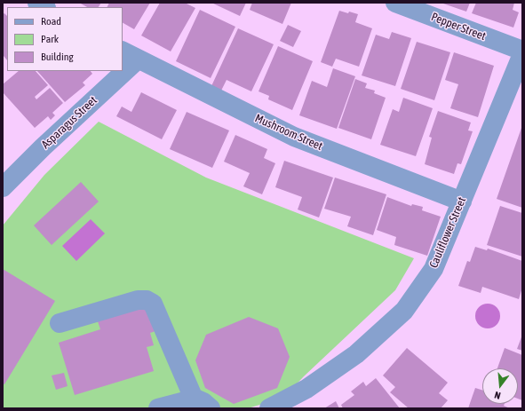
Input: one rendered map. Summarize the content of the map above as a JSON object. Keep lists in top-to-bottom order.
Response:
{
  "streets": {
    "street": [
      "Pepper Street",
      "Asparagus Street",
      "Mushroom Street",
      "Cauliflower Street"
    ]
  },
  "crossings": [
    ["Asparagus Street", "Mushroom Street"],
    ["Mushroom Street", "Cauliflower Street"]
  ],
  "legend": ["Road", "Park", "Building"],
  "north": "bottom"
}
